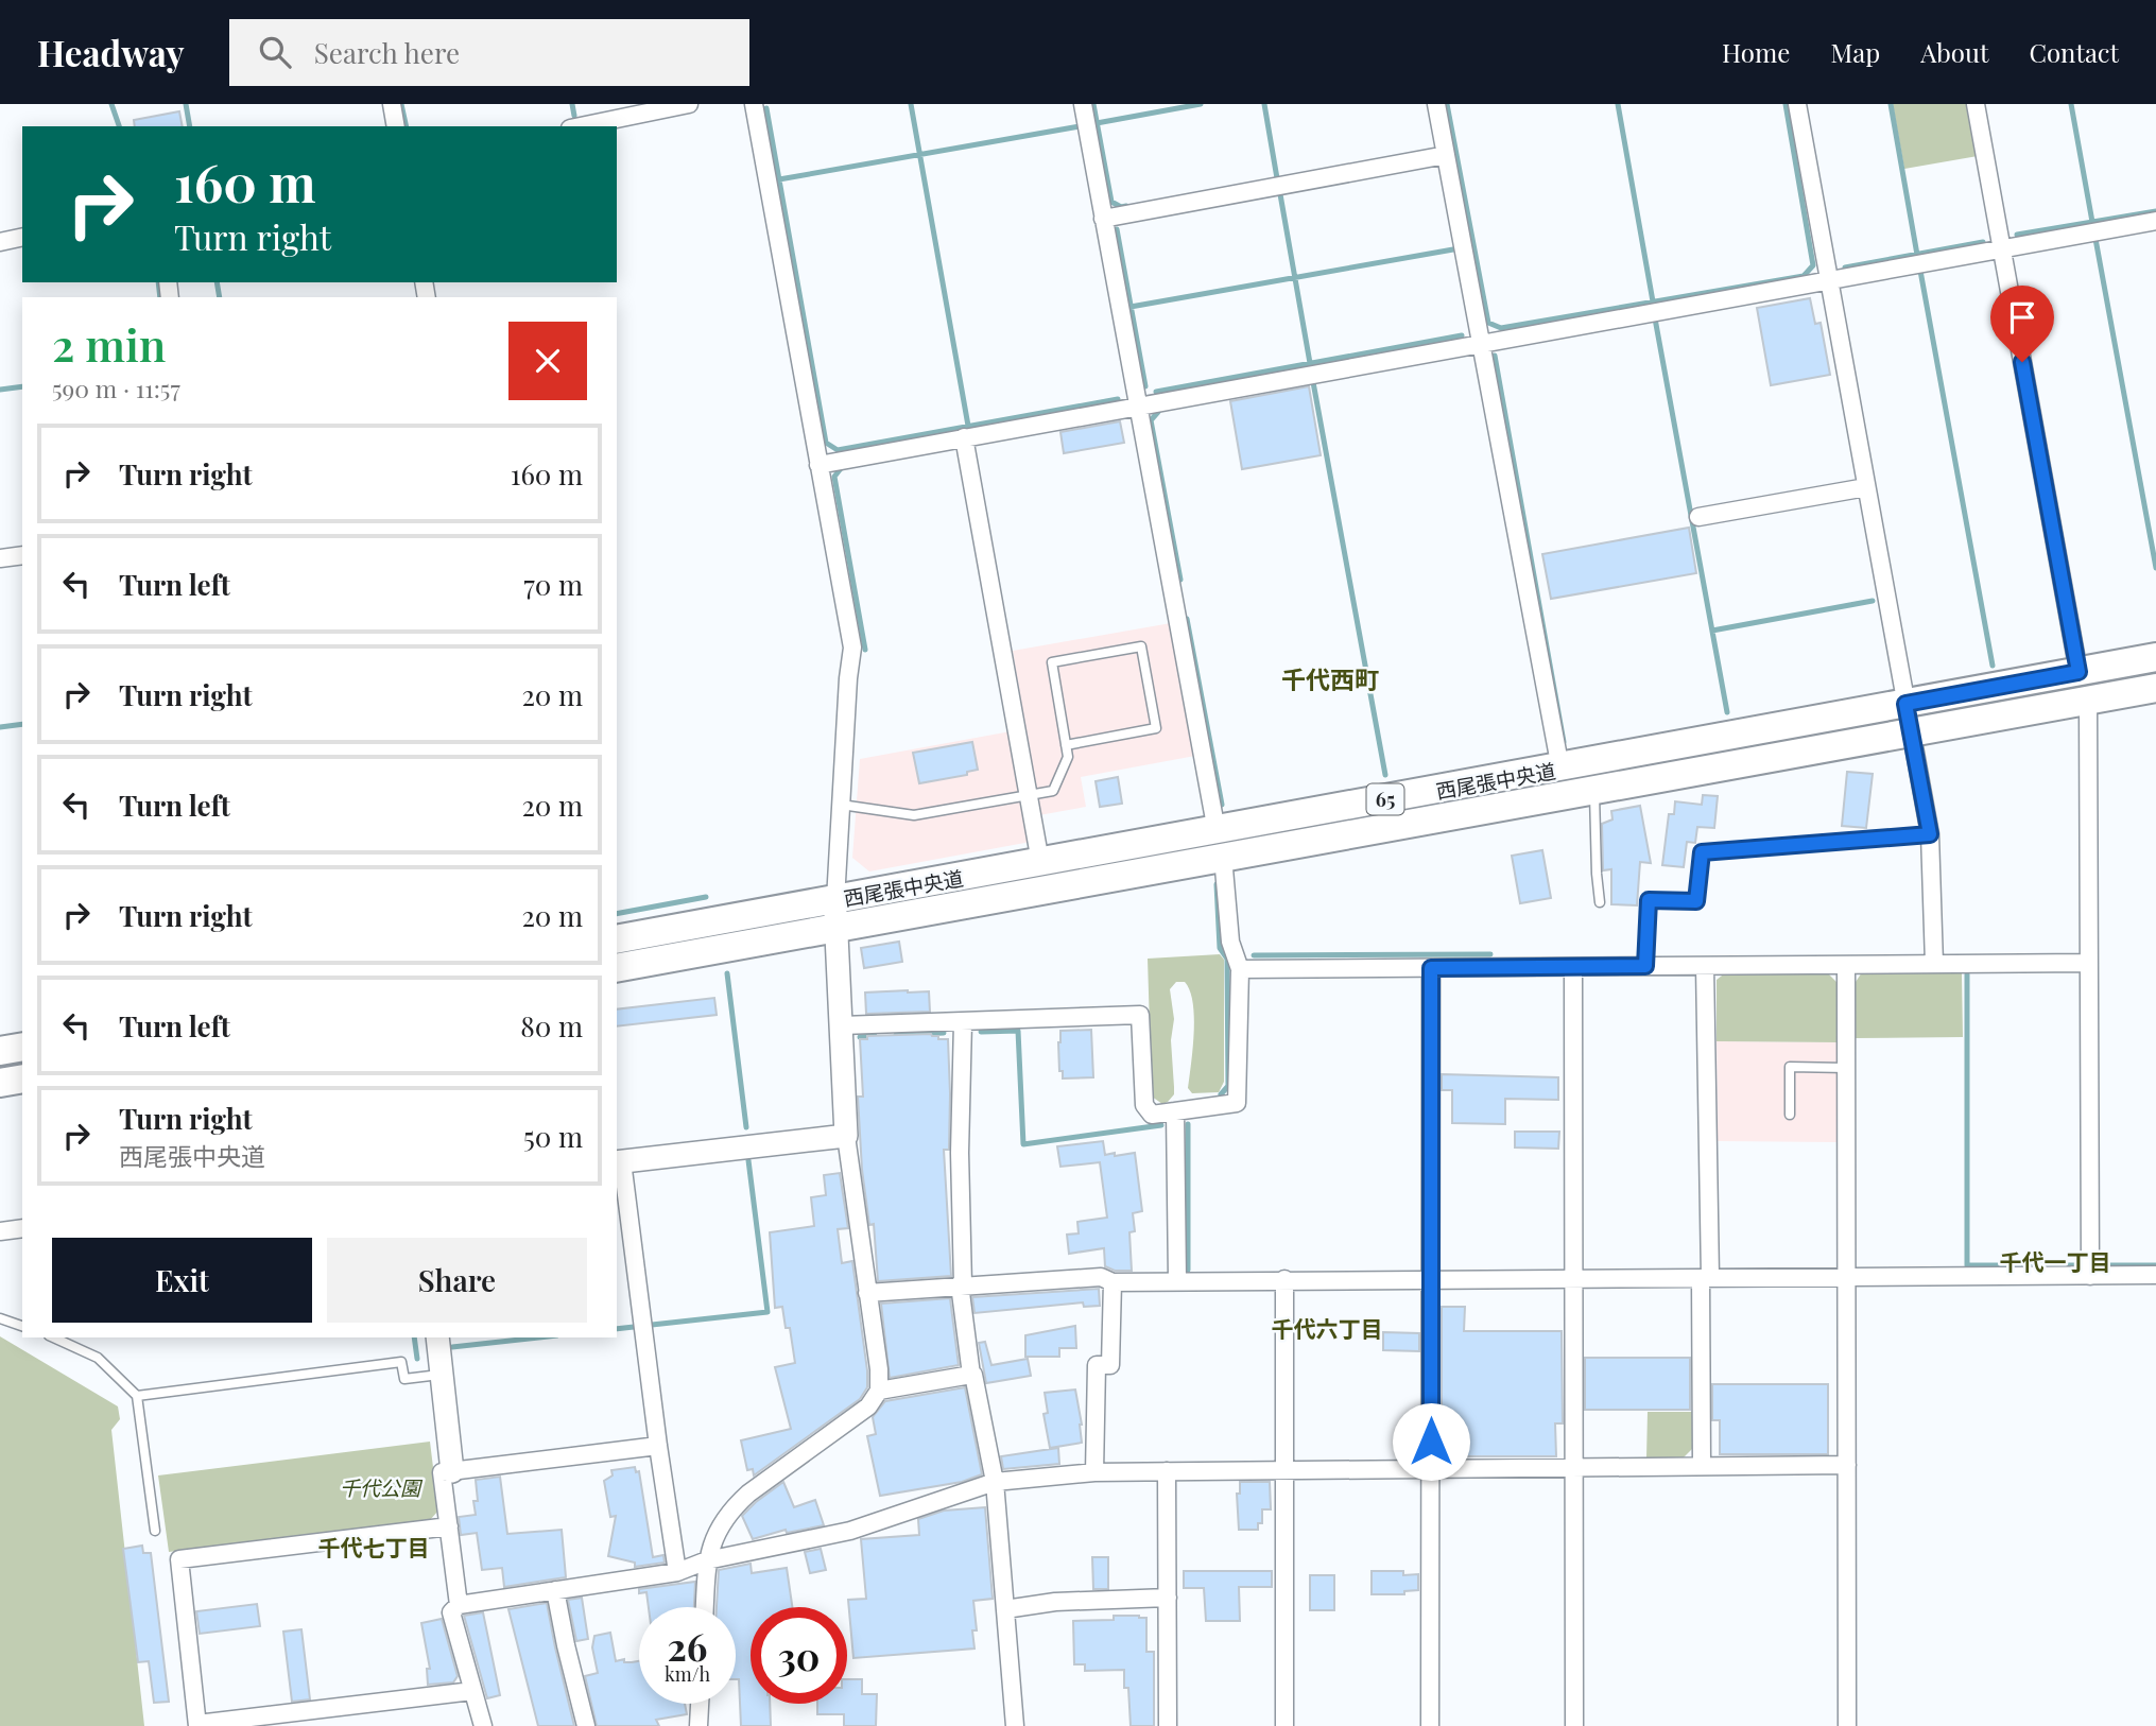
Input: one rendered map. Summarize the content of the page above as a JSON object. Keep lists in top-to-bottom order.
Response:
{
  "streets": {
    "main road": ["西尾張中央道", "65"]
  },
  "districts": [
    "千代西町",
    "千代一丁目",
    "千代六丁目",
    "千代七丁目"
  ],
  "parks": ["千代公園"],
  "page": {
    "header": "Headway",
    "search": "Search here",
    "nav": [
      "Home",
      "Map",
      "About",
      "Contact"
    ],
    "turn": ["160 m", "Turn right"],
    "heading": ["2 min", "590 m · 11:57"],
    "list": [
      {
        "name": "Turn right",
        "value": "160 m"
      },
      {
        "name": "Turn left",
        "value": "70 m"
      },
      {
        "name": "Turn right",
        "value": "20 m"
      },
      {
        "name": "Turn left",
        "value": "20 m"
      },
      {
        "name": "Turn right",
        "value": "20 m"
      },
      {
        "name": "Turn left",
        "value": "80 m"
      },
      {
        "name": "Turn right",
        "note": "西尾張中央道",
        "value": "50 m"
      }
    ],
    "buttons": ["Exit", "Share"],
    "speed": "26 km/h",
    "limit": "30"
  }
}
